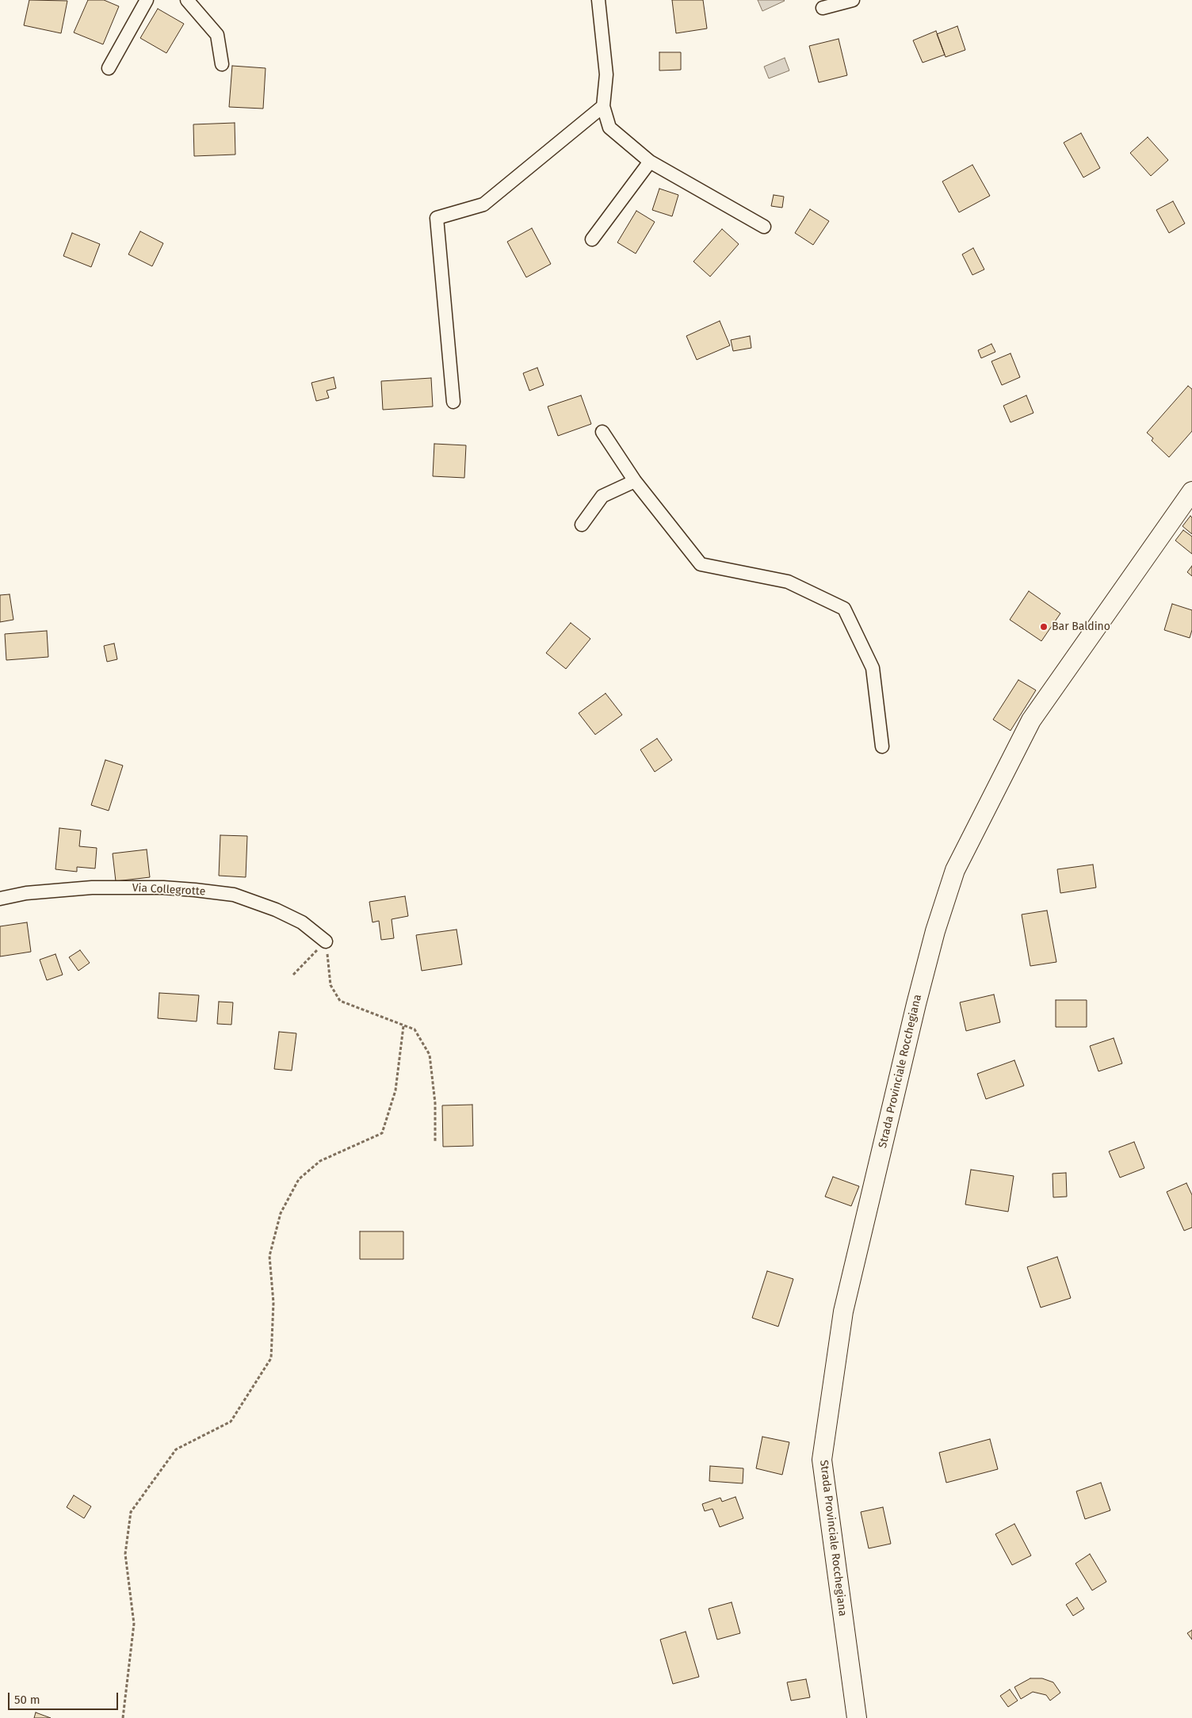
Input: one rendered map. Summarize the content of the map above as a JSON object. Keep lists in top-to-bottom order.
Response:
{
  "streets": {
    "main road": ["Strada Provinciale Rocchegiana"],
    "street": ["Via Collegrotte"]
  },
  "places": ["Bar Baldino"],
  "scale_bar": "50 m"
}
